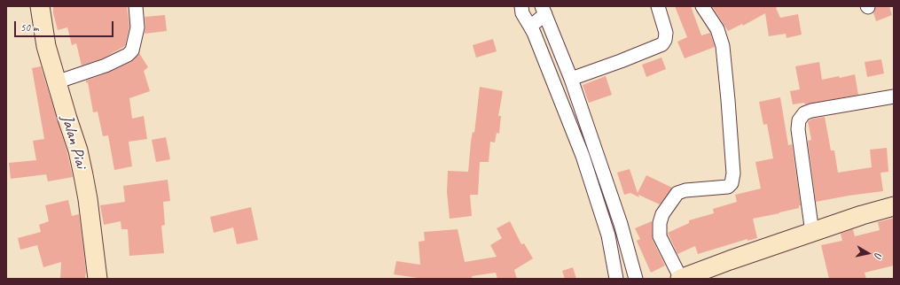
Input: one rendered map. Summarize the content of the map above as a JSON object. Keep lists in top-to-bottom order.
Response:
{
  "streets": {
    "street": ["Jalan Piai"]
  },
  "scale_bar": "50 m",
  "north": "right"
}
